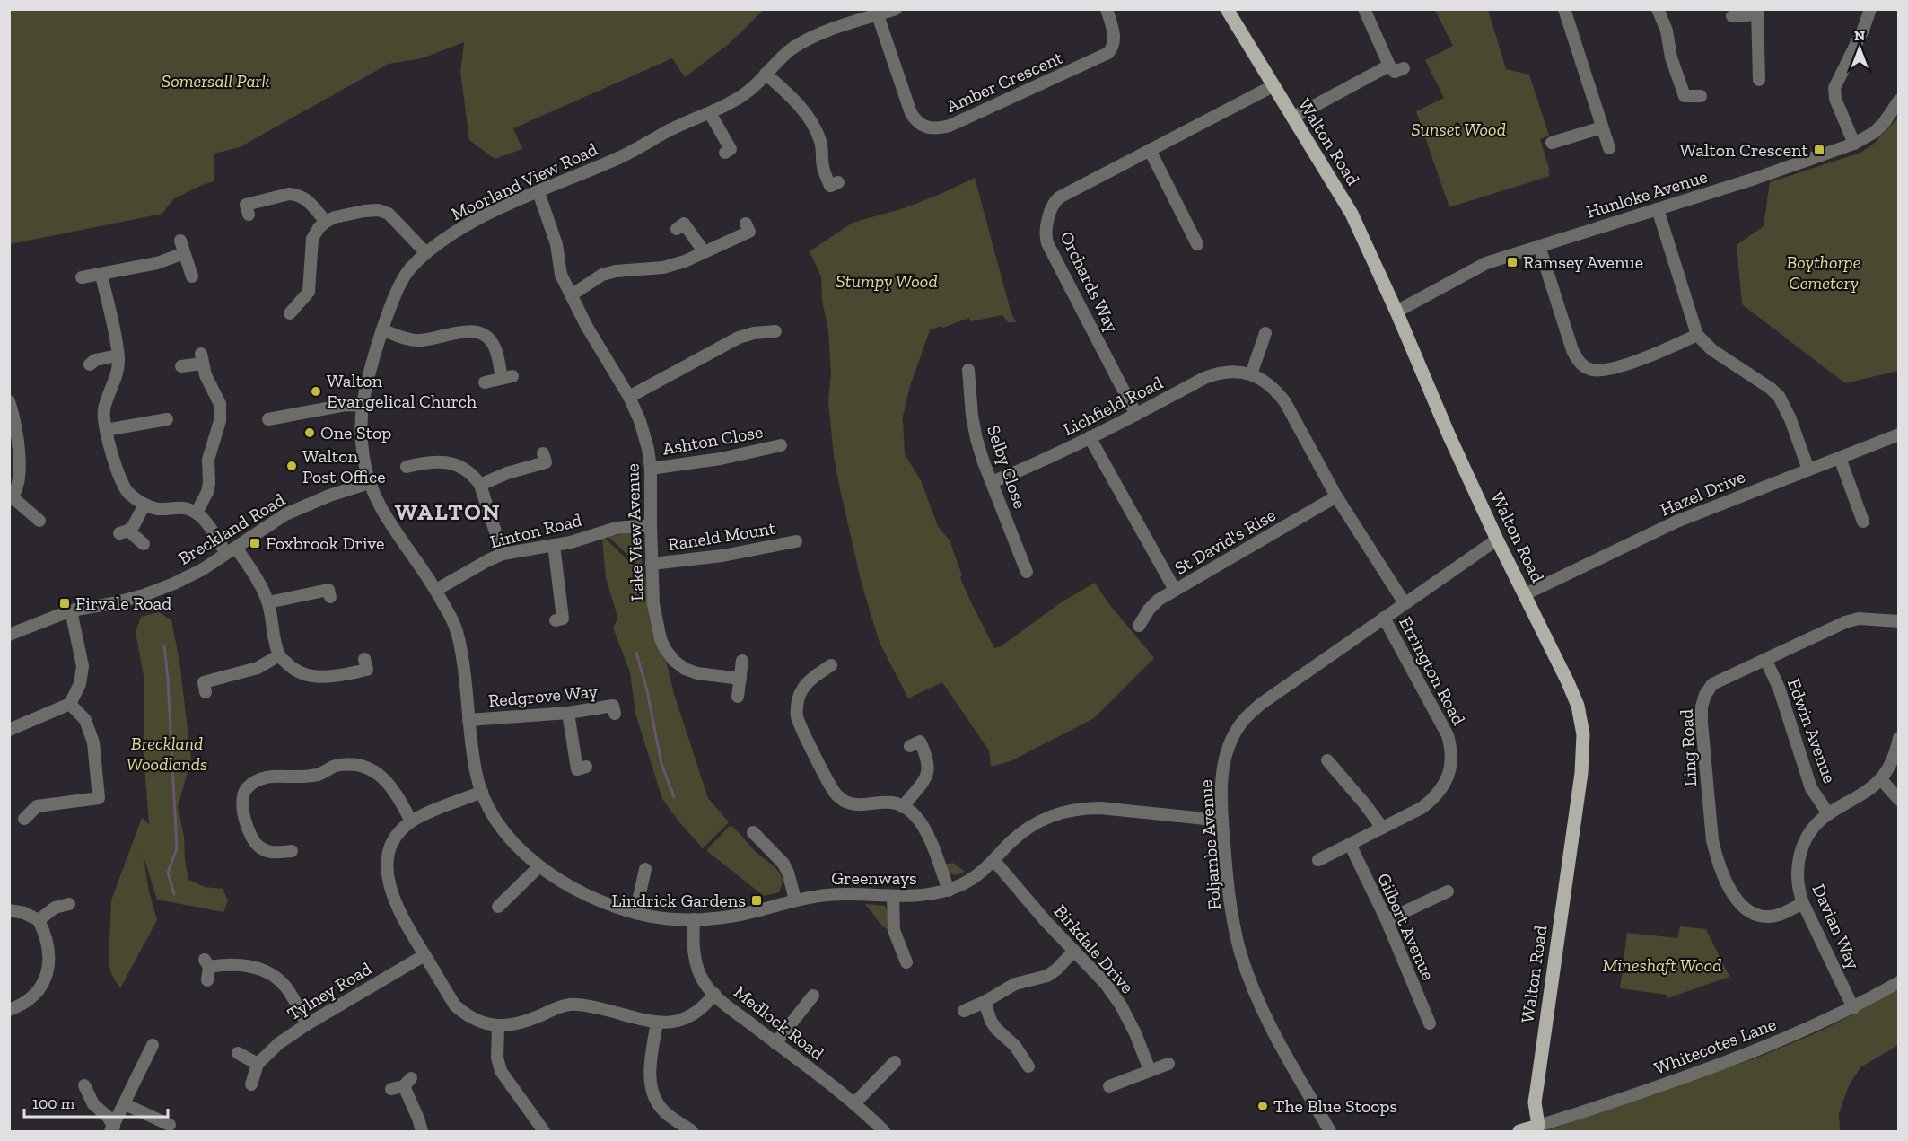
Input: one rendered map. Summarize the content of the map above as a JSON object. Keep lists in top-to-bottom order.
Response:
{
  "streets": {
    "main road": ["Walton Road"],
    "street": [
      "Amber Crescent",
      "Moorland View Road",
      "Hunloke Avenue",
      "Orchards Way",
      "Lichfield Road",
      "Ashton Close",
      "Selby Close",
      "Hazel Drive",
      "Breckland Road",
      "Linton Road",
      "Lake View Avenue",
      "Raneld Mount",
      "St David's Rise",
      "Errington Road",
      "Redgrove Way",
      "Edwin Avenue",
      "Ling Road",
      "Foljambe Avenue",
      "Greenways",
      "Gilbert Avenue",
      "Davian Way",
      "Birkdale Drive",
      "Tylney Road",
      "Medlock Road",
      "Whitecotes Lane"
    ]
  },
  "crossings": [
    ["Amber Crescent", "Moorland View Road"],
    ["Walton Road", "Hunloke Avenue"],
    ["Walton Road", "Orchards Way"],
    ["Walton Road", "Hazel Drive"],
    ["Walton Road", "Foljambe Avenue"],
    ["Walton Road", "Whitecotes Lane"],
    ["Moorland View Road", "Breckland Road"],
    ["Moorland View Road", "Linton Road"],
    ["Moorland View Road", "Lake View Avenue"],
    ["Moorland View Road", "Redgrove Way"],
    ["Moorland View Road", "Greenways"],
    ["Orchards Way", "Lichfield Road"],
    ["Lichfield Road", "Selby Close"],
    ["Lichfield Road", "St David's Rise"],
    ["Lichfield Road", "Foljambe Avenue"],
    ["Ashton Close", "Lake View Avenue"],
    ["Linton Road", "Lake View Avenue"],
    ["Lake View Avenue", "Raneld Mount"],
    ["Errington Road", "Foljambe Avenue"],
    ["Errington Road", "Gilbert Avenue"],
    ["Edwin Avenue", "Ling Road"],
    ["Edwin Avenue", "Davian Way"],
    ["Ling Road", "Davian Way"],
    ["Foljambe Avenue", "Greenways"],
    ["Greenways", "Birkdale Drive"],
    ["Greenways", "Medlock Road"],
    ["Davian Way", "Whitecotes Lane"]
  ],
  "districts": ["WALTON"],
  "parks": [
    "Somersall Park",
    "Sunset Wood",
    "Boythorpe Cemetery",
    "Stumpy Wood",
    "Breckland Woodlands",
    "Mineshaft Wood"
  ],
  "places": {
    "transit": [
      "Walton Crescent",
      "Ramsey Avenue",
      "Foxbrook Drive",
      "Firvale Road",
      "Lindrick Gardens"
    ],
    "other": [
      "Walton Evangelical Church",
      "One Stop",
      "Walton Post Office",
      "The Blue Stoops"
    ]
  },
  "scale_bar": "100 m",
  "north": "top"
}
